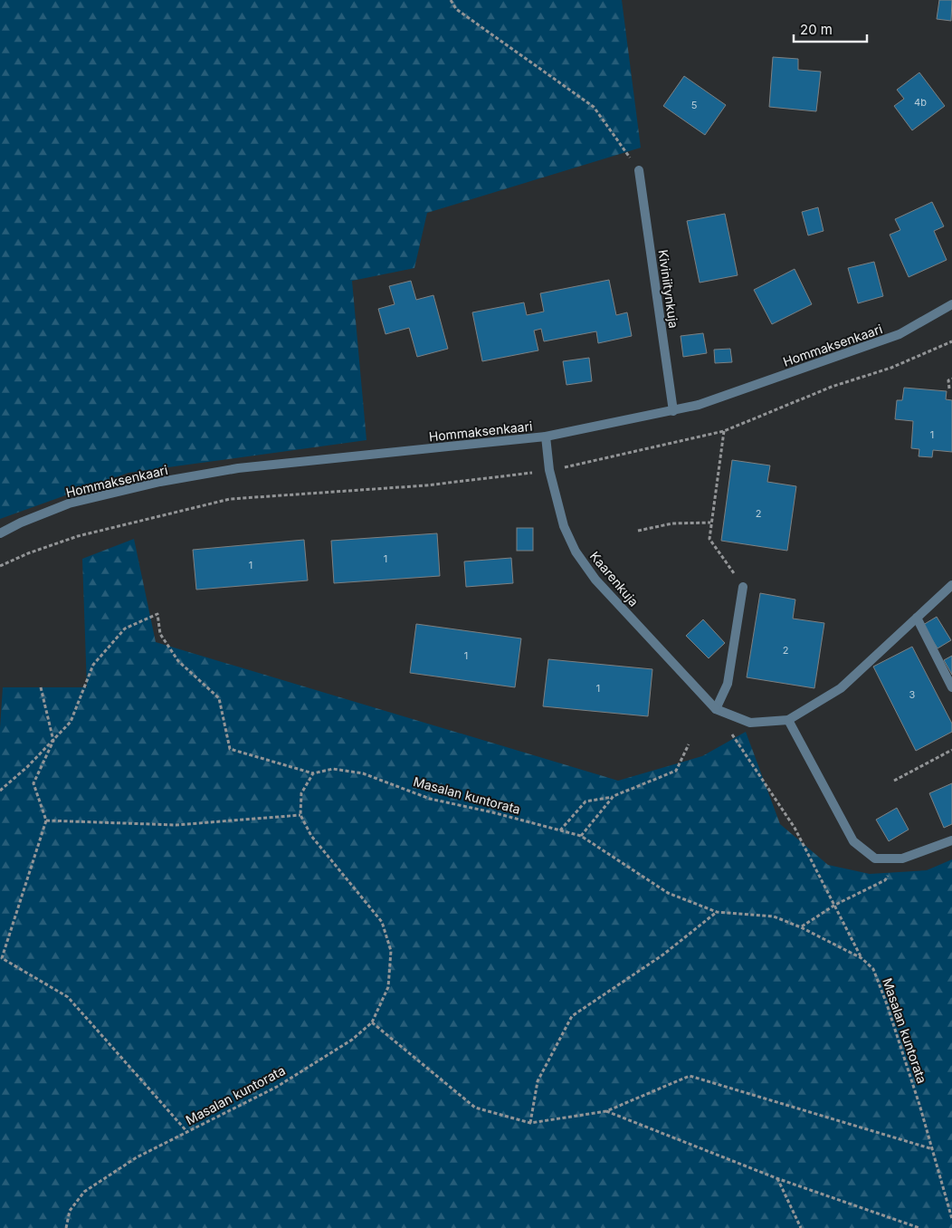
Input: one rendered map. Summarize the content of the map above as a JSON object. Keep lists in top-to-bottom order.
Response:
{
  "streets": {
    "street": ["Kiviniitynkuja", "Hommaksenkaari", "Kaarenkuja"],
    "path": ["Masalan kuntorata"]
  },
  "crossings": [
    ["Kiviniitynkuja", "Hommaksenkaari"],
    ["Hommaksenkaari", "Kaarenkuja"]
  ],
  "house_numbers": [
    "4b",
    "5",
    "1",
    "2",
    "1",
    "1",
    "2",
    "1",
    "1",
    "3"
  ],
  "scale_bar": "20 m"
}
